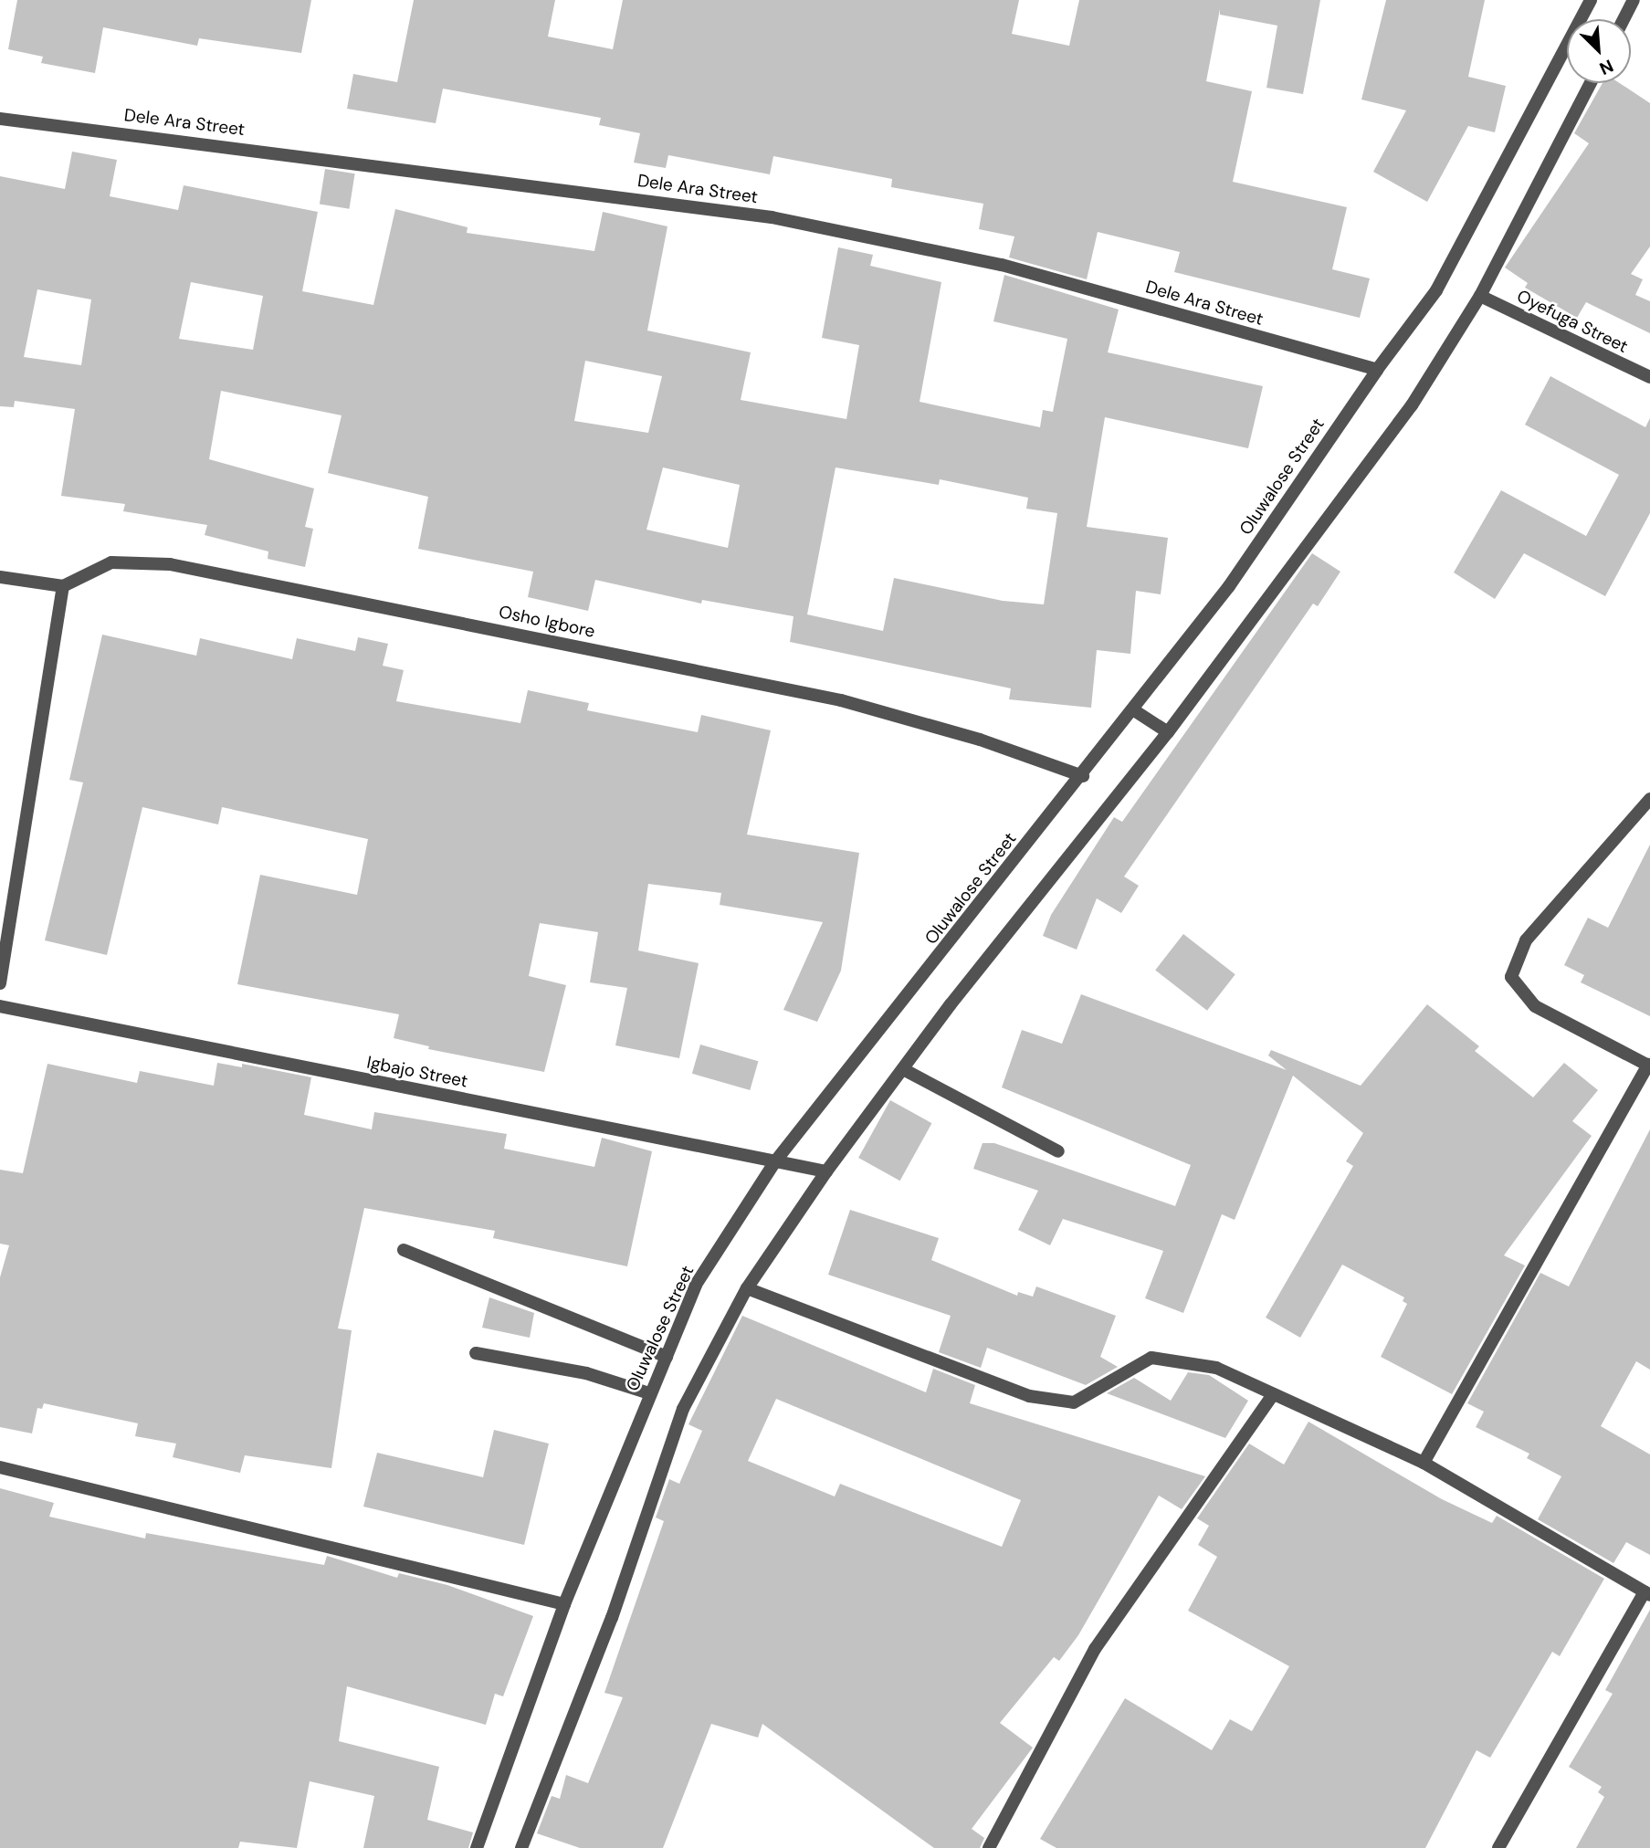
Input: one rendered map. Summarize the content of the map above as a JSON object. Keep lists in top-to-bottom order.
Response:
{
  "streets": {
    "street": [
      "Dele Ara Street",
      "Oyefuga Street",
      "Oluwalose Street",
      "Osho Igbore",
      "Igbajo Street"
    ]
  },
  "crossings": [
    ["Dele Ara Street", "Oluwalose Street"],
    ["Oluwalose Street", "Osho Igbore"],
    ["Oluwalose Street", "Igbajo Street"]
  ],
  "north": "bottom right"
}
